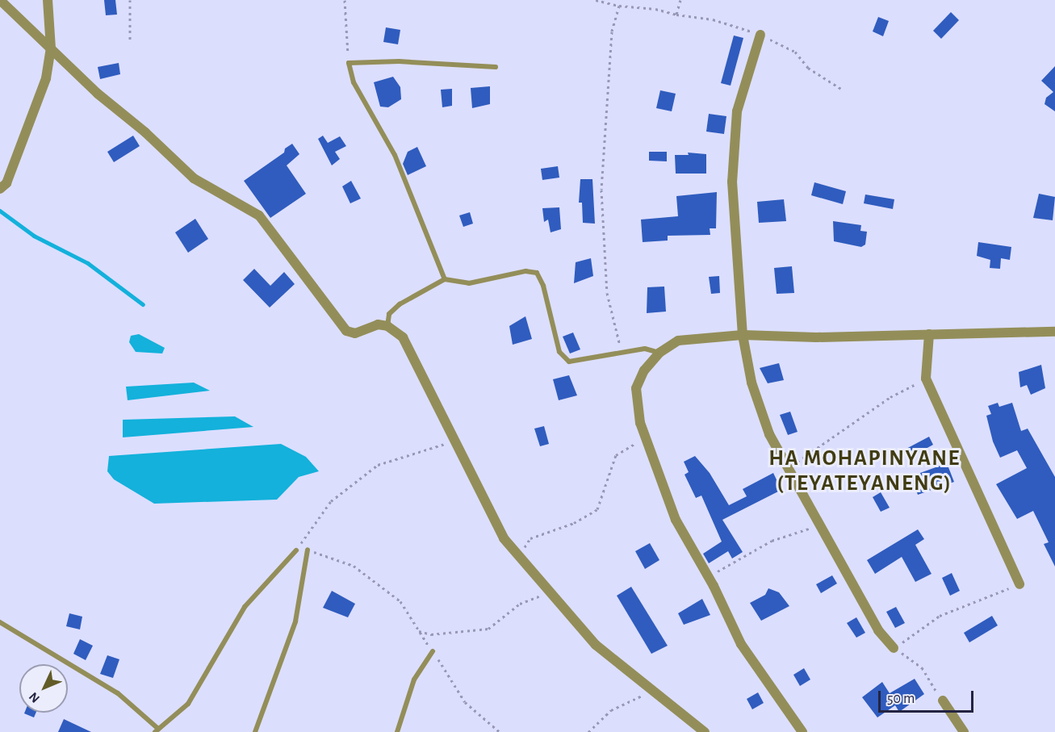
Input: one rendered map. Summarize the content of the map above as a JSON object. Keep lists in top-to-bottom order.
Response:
{
  "districts": ["HA MOHAPINYANE (TEYATEYANENG)"],
  "scale_bar": "50 m",
  "north": "bottom left"
}
